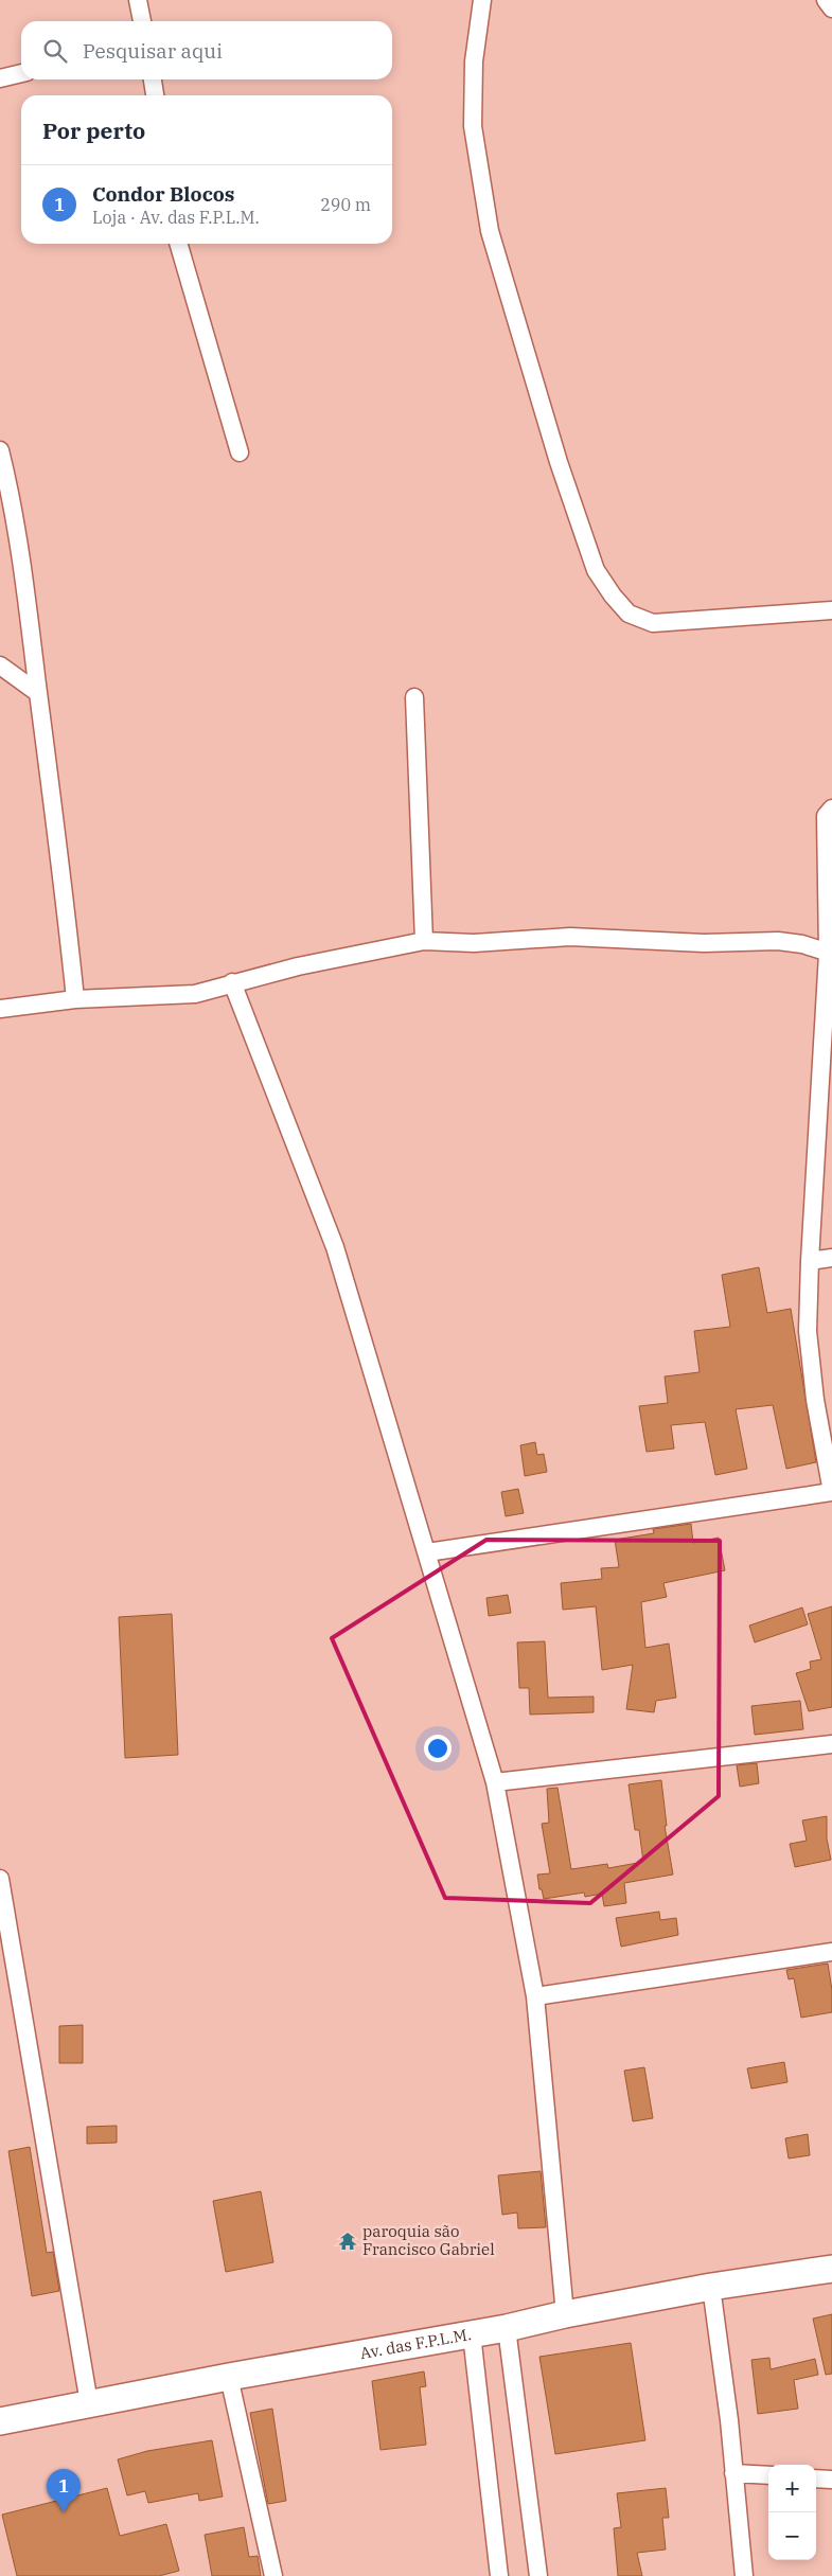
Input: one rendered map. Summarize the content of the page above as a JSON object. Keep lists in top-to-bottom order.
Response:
{
  "streets": {
    "main road": ["Av. das F.P.L.M."]
  },
  "places": {
    "temple": ["paroquia são Francisco Gabriel"]
  },
  "page": {
    "search": "Pesquisar aqui",
    "heading": "Por perto",
    "list": [
      {
        "mark": "1",
        "name": "Condor Blocos",
        "note": "Loja · Av. das F.P.L.M.",
        "value": "290 m"
      }
    ],
    "map_buttons": ["+", "−"],
    "pins": "1"
  }
}
